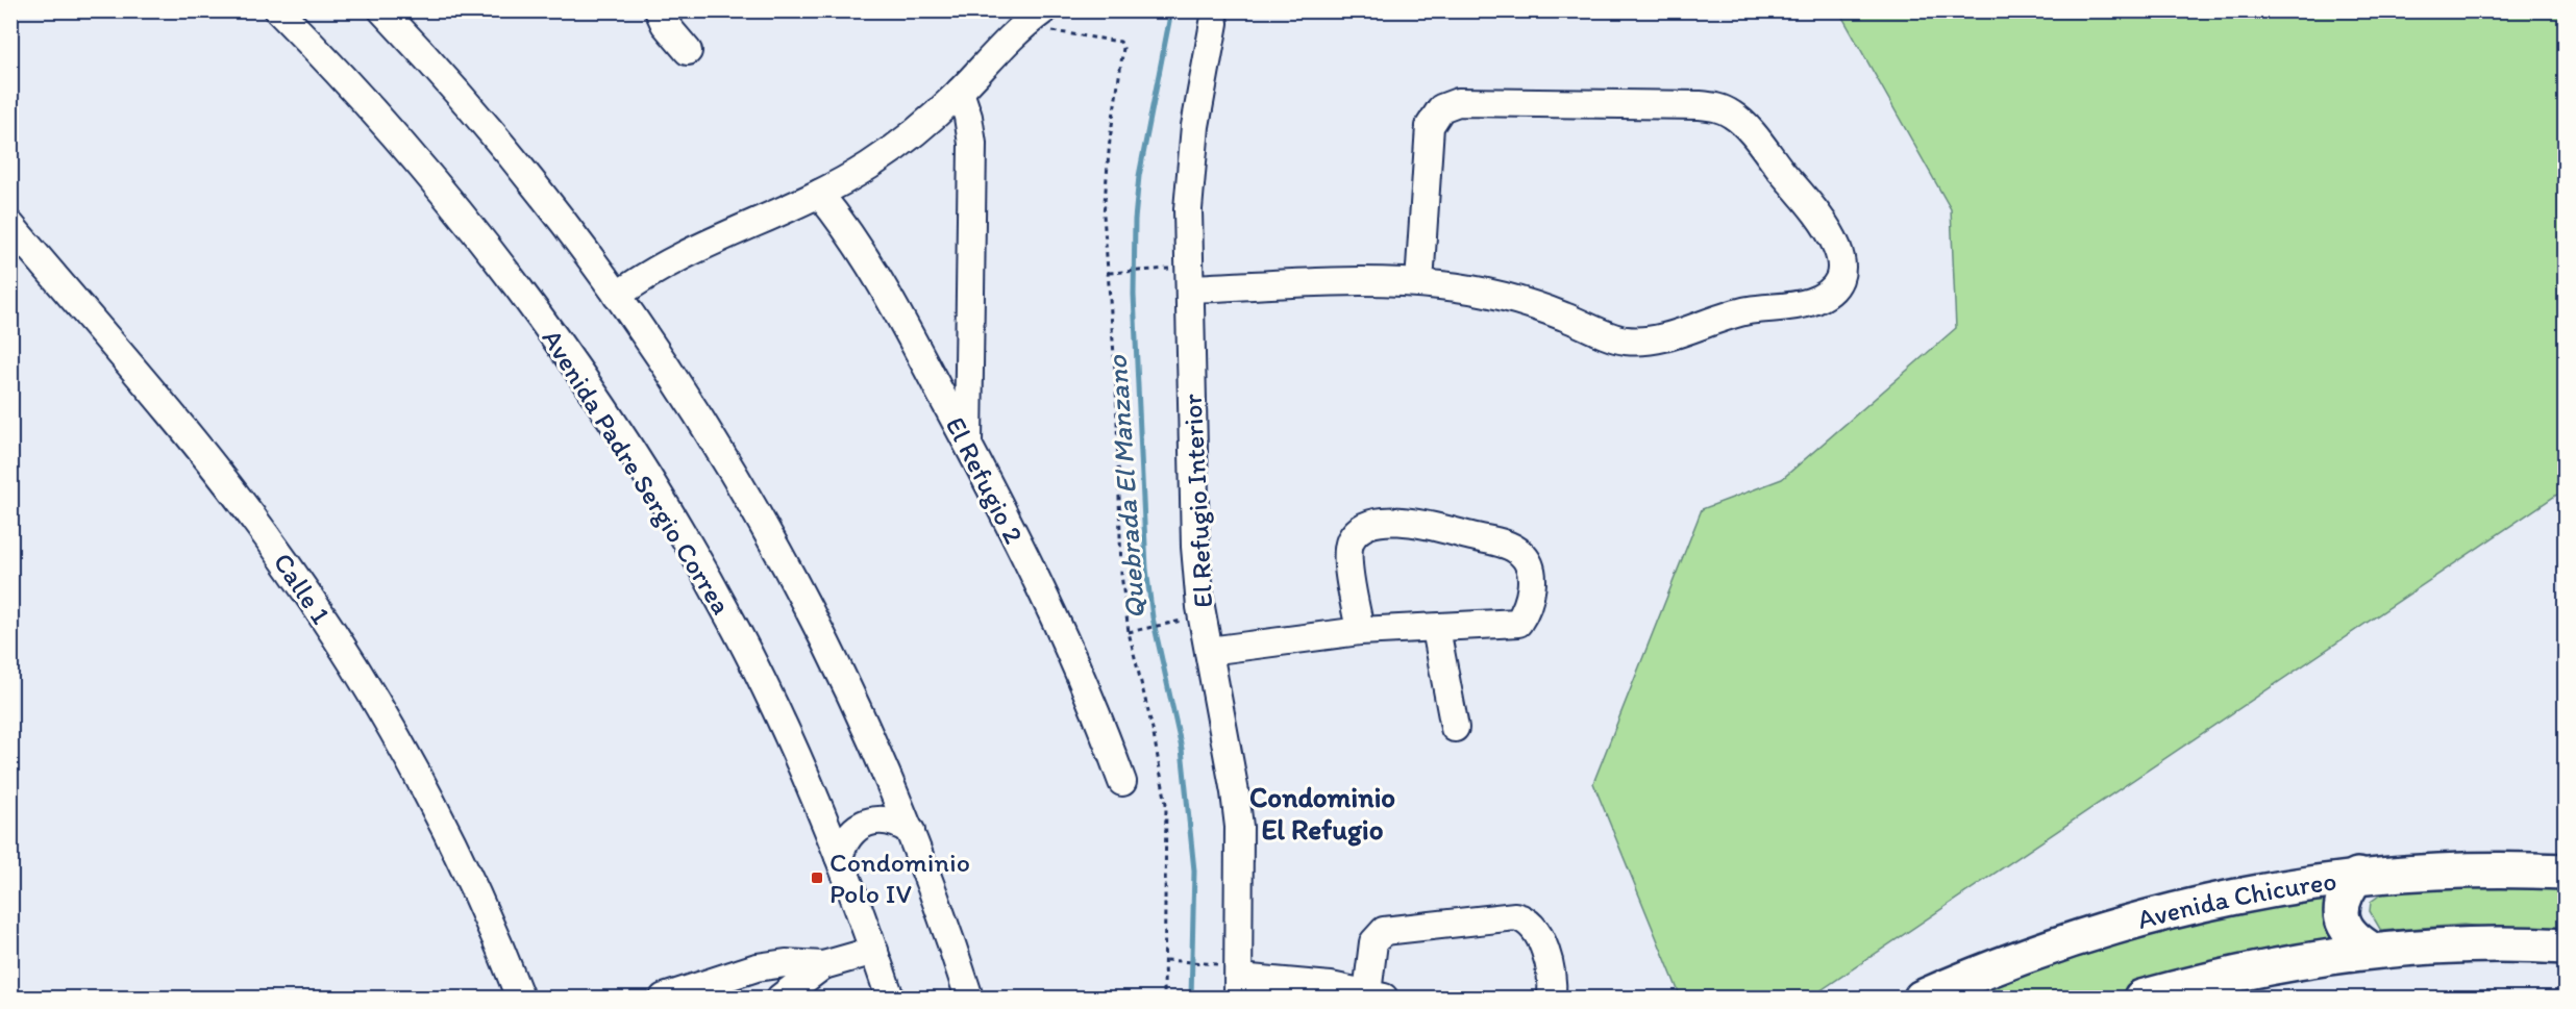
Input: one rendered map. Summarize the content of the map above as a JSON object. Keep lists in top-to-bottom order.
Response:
{
  "streets": {
    "main road": ["Avenida Chicureo"],
    "street": [
      "Avenida Padre Sergio Correa",
      "El Refugio 2",
      "El Refugio Interior",
      "Calle 1"
    ]
  },
  "districts": ["Condominio El Refugio"],
  "water": ["Quebrada El Manzano"],
  "places": {
    "transit": ["Condominio Polo IV"]
  }
}
